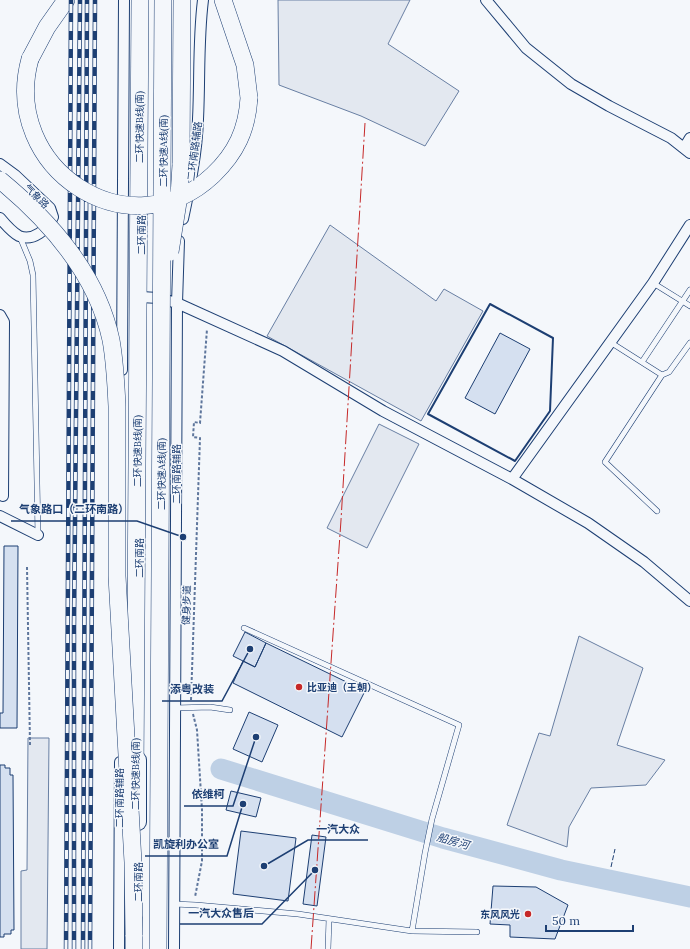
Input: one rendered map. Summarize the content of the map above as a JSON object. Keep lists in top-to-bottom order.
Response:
{
  "streets": {
    "highway": ["二环快速B线(南)", "二环快速A线(南)"],
    "main road": ["二环南路"],
    "street": ["二环南路辅路", "气象路"],
    "path": ["健身步道"]
  },
  "crossings": [
    ["二环快速B线(南)", "二环南路"],
    ["二环快速A线(南)", "二环南路"]
  ],
  "water": ["船房河"],
  "places": [
    "气象路口（二环南路）",
    "添粤改装",
    "比亚迪（王朝）",
    "依维柯",
    "凯旋利办公室",
    "一汽大众",
    "一汽大众售后",
    "东风风光"
  ],
  "scale_bar": "50 m"
}
